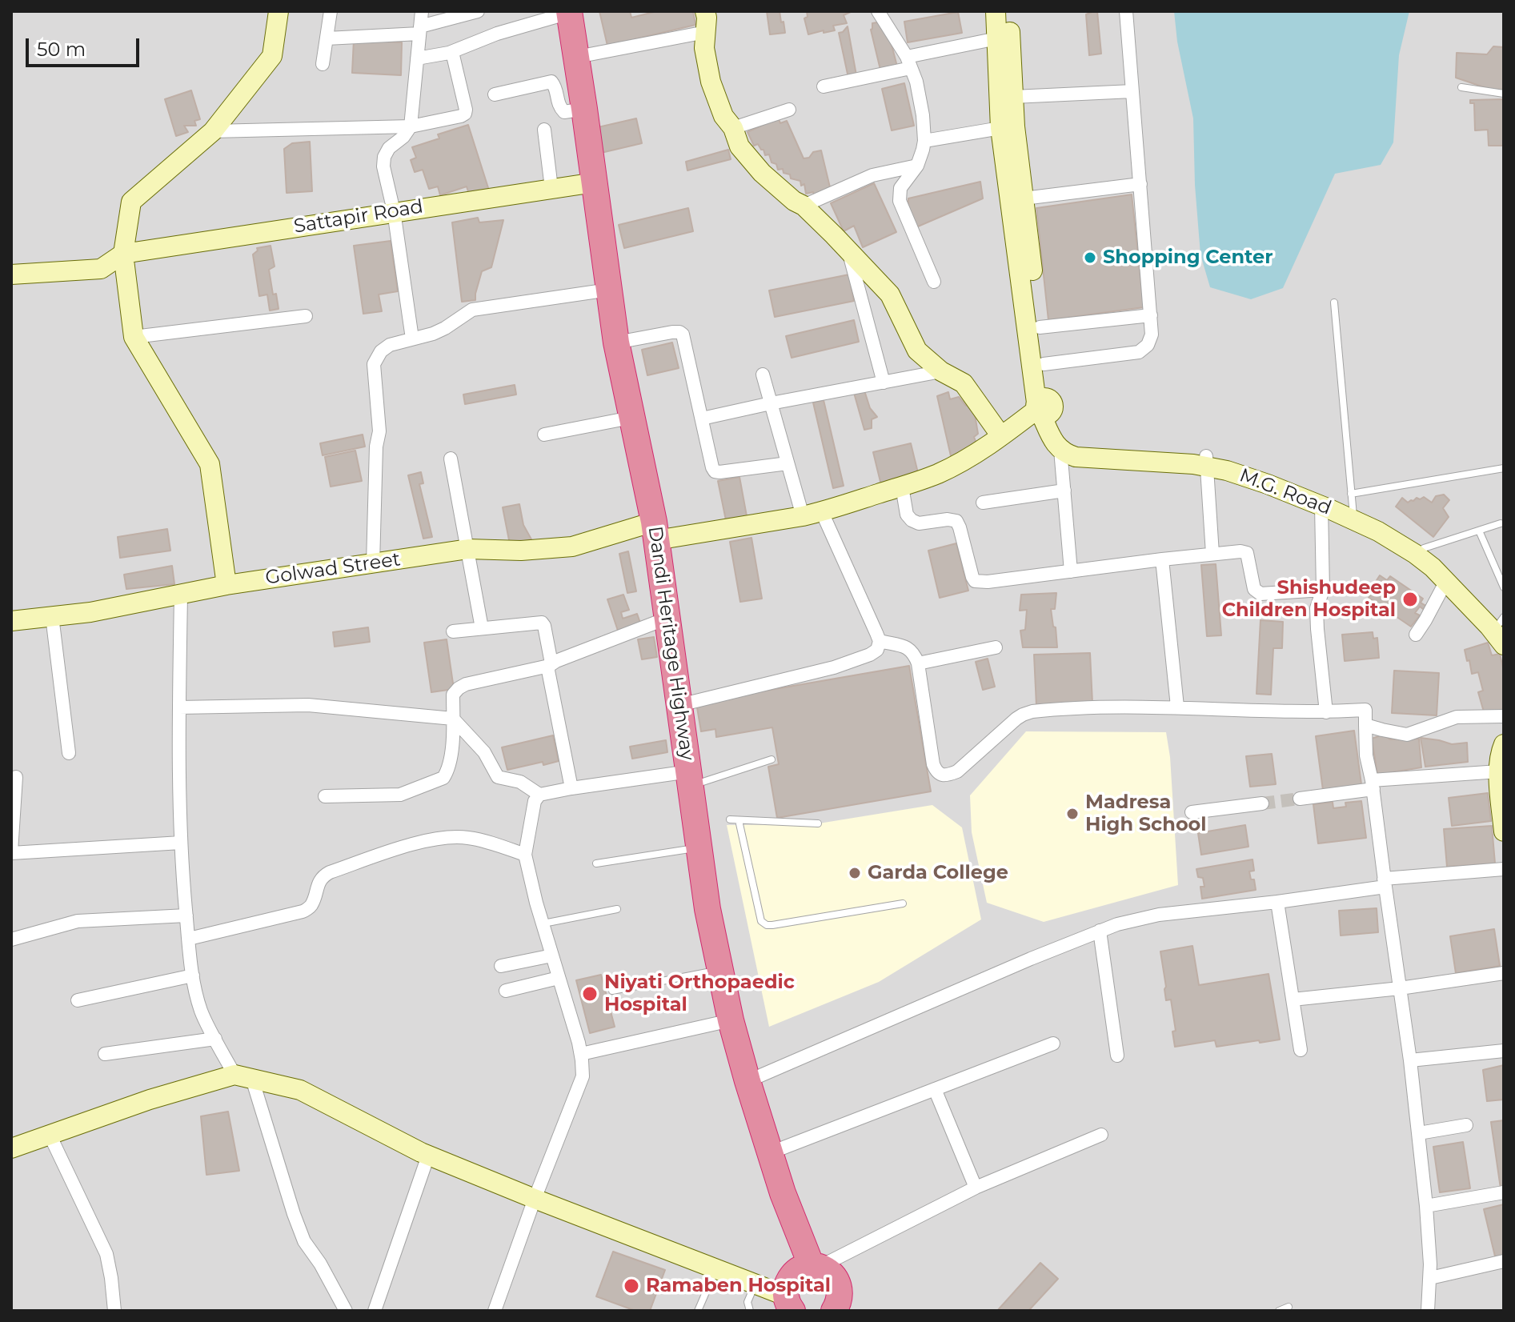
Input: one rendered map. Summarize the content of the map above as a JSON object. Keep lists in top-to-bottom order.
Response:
{
  "streets": {
    "highway": ["Dandi Heritage Highway"],
    "street": ["Sattapir Road", "M.G. Road", "Golwad Street"]
  },
  "crossings": [
    ["Sattapir Road", "Dandi Heritage Highway"],
    ["M.G. Road", "Golwad Street"],
    ["Golwad Street", "Dandi Heritage Highway"]
  ],
  "places": [
    "Shopping Center",
    "Shishudeep Children Hospital",
    "Madresa High School",
    "Garda College",
    "Niyati Orthopaedic Hospital",
    "Ramaben Hospital"
  ],
  "scale_bar": "50 m"
}
